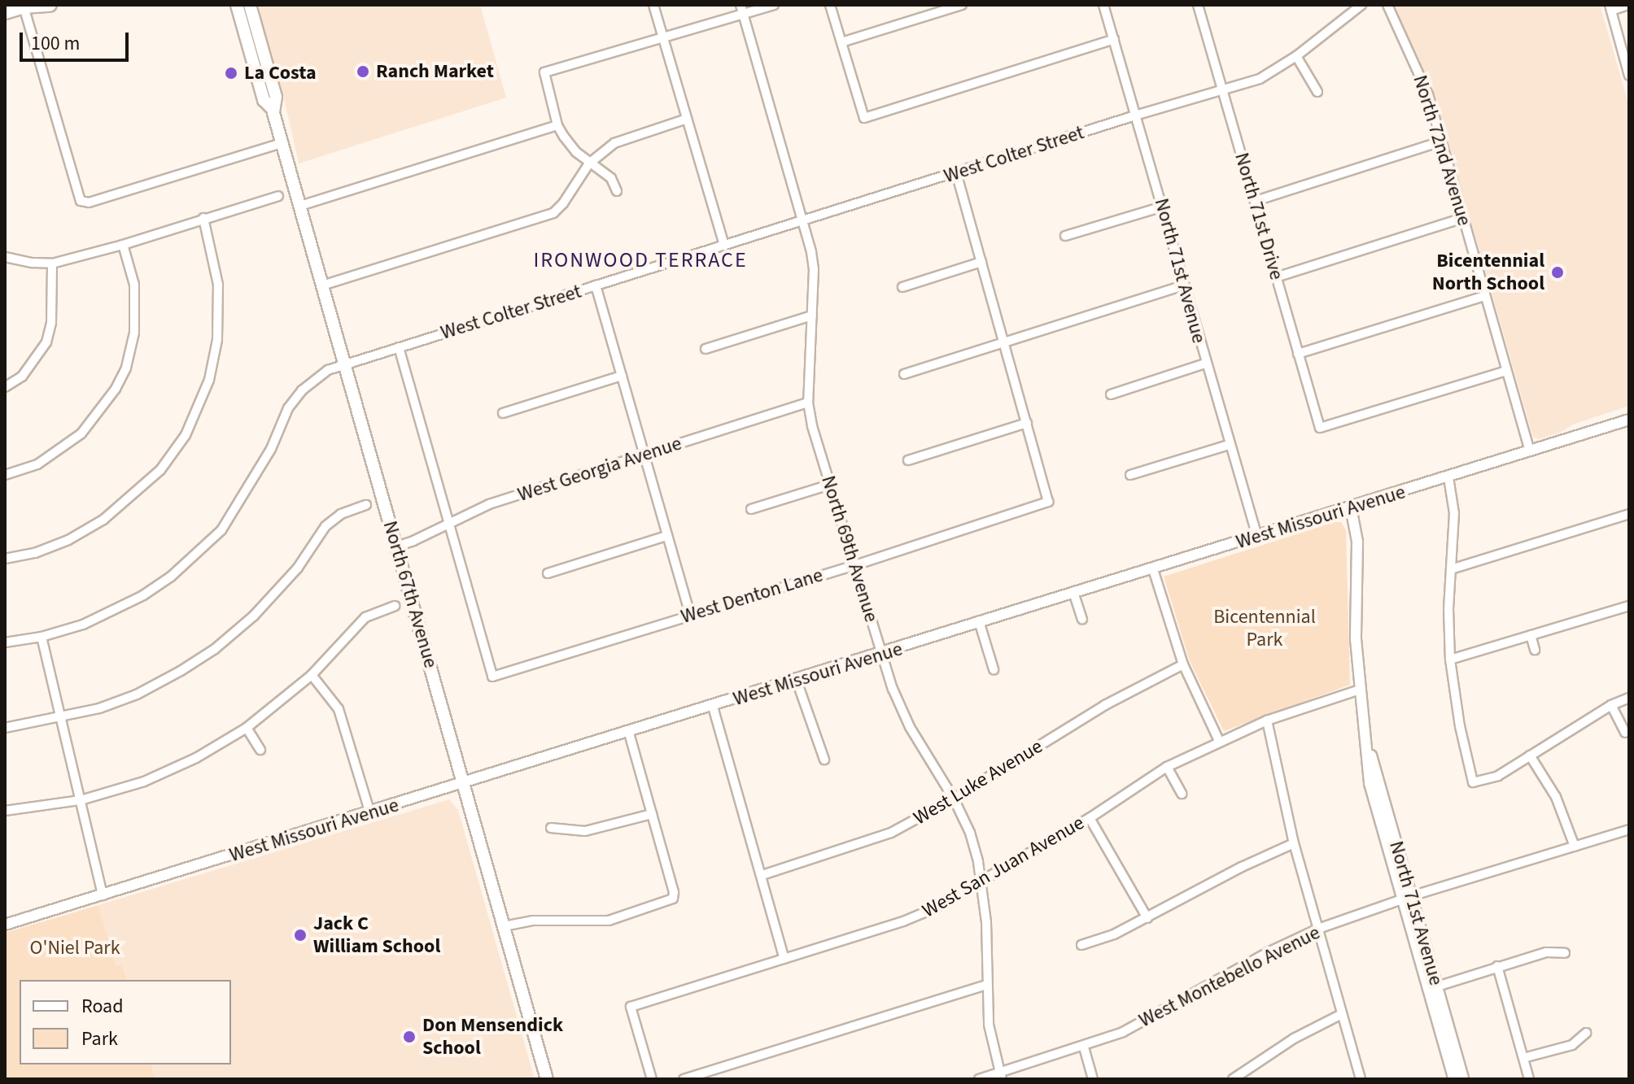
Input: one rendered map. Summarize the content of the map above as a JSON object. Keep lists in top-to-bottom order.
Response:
{
  "streets": {
    "main road": ["North 67th Avenue"],
    "street": [
      "North 72nd Avenue",
      "West Colter Street",
      "North 71st Drive",
      "North 71st Avenue",
      "West Georgia Avenue",
      "West Missouri Avenue",
      "North 69th Avenue",
      "West Denton Lane",
      "West Luke Avenue",
      "West San Juan Avenue",
      "West Montebello Avenue"
    ]
  },
  "crossings": [
    ["North 72nd Avenue", "North 71st Drive"],
    ["North 72nd Avenue", "West Missouri Avenue"],
    ["West Colter Street", "North 71st Drive"],
    ["West Colter Street", "North 71st Avenue"],
    ["West Colter Street", "North 69th Avenue"],
    ["West Colter Street", "North 67th Avenue"],
    ["North 71st Avenue", "West Missouri Avenue"],
    ["North 71st Avenue", "West San Juan Avenue"],
    ["North 71st Avenue", "West Montebello Avenue"],
    ["West Georgia Avenue", "North 69th Avenue"],
    ["West Georgia Avenue", "North 67th Avenue"],
    ["West Georgia Avenue", "West Denton Lane"],
    ["West Missouri Avenue", "North 69th Avenue"],
    ["West Missouri Avenue", "North 67th Avenue"],
    ["North 69th Avenue", "West Denton Lane"],
    ["North 69th Avenue", "West Luke Avenue"],
    ["North 69th Avenue", "West San Juan Avenue"],
    ["North 69th Avenue", "West Montebello Avenue"]
  ],
  "districts": ["IRONWOOD TERRACE"],
  "parks": ["Bicentennial Park", "O'Niel Park"],
  "places": [
    "Ranch Market",
    "La Costa",
    "Bicentennial North School",
    "Jack C William School",
    "Don Mensendick School"
  ],
  "legend": ["Road", "Park"],
  "scale_bar": "100 m"
}
